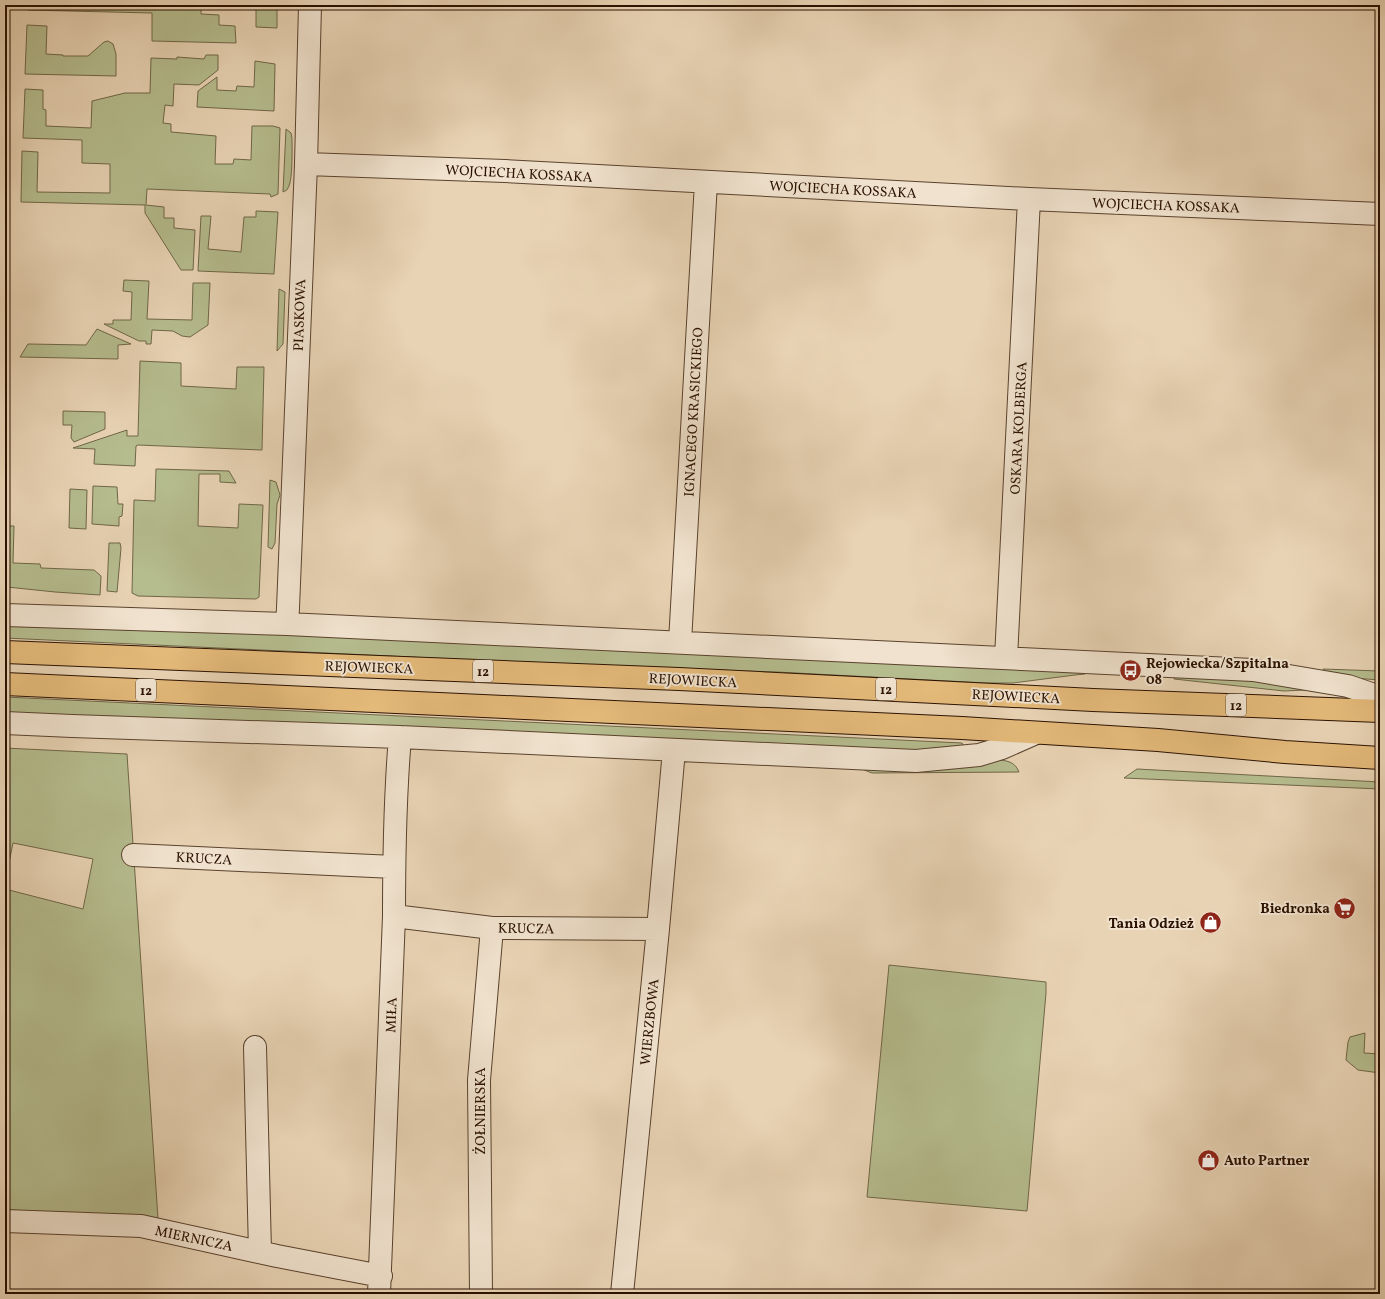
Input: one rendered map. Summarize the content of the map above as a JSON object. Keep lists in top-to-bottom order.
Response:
{
  "streets": {
    "highway": ["REJOWIECKA", "12"],
    "street": [
      "WOJCIECHA KOSSAKA",
      "PIASKOWA",
      "IGNACEGO KRASICKIEGO",
      "OSKARA KOLBERGA",
      "KRUCZA",
      "MIŁA",
      "WIERZBOWA",
      "ŻOŁNIERSKA",
      "MIERNICZA"
    ]
  },
  "crossings": [
    ["WOJCIECHA KOSSAKA", "PIASKOWA"],
    ["WOJCIECHA KOSSAKA", "IGNACEGO KRASICKIEGO"],
    ["WOJCIECHA KOSSAKA", "OSKARA KOLBERGA"],
    ["KRUCZA", "MIŁA"],
    ["KRUCZA", "WIERZBOWA"],
    ["KRUCZA", "ŻOŁNIERSKA"],
    ["MIŁA", "MIERNICZA"]
  ],
  "places": {
    "bus stop": ["Rejowiecka/Szpitalna 08"],
    "supermarket": ["Biedronka"],
    "shop": ["Tania Odzież", "Auto Partner"]
  }
}
